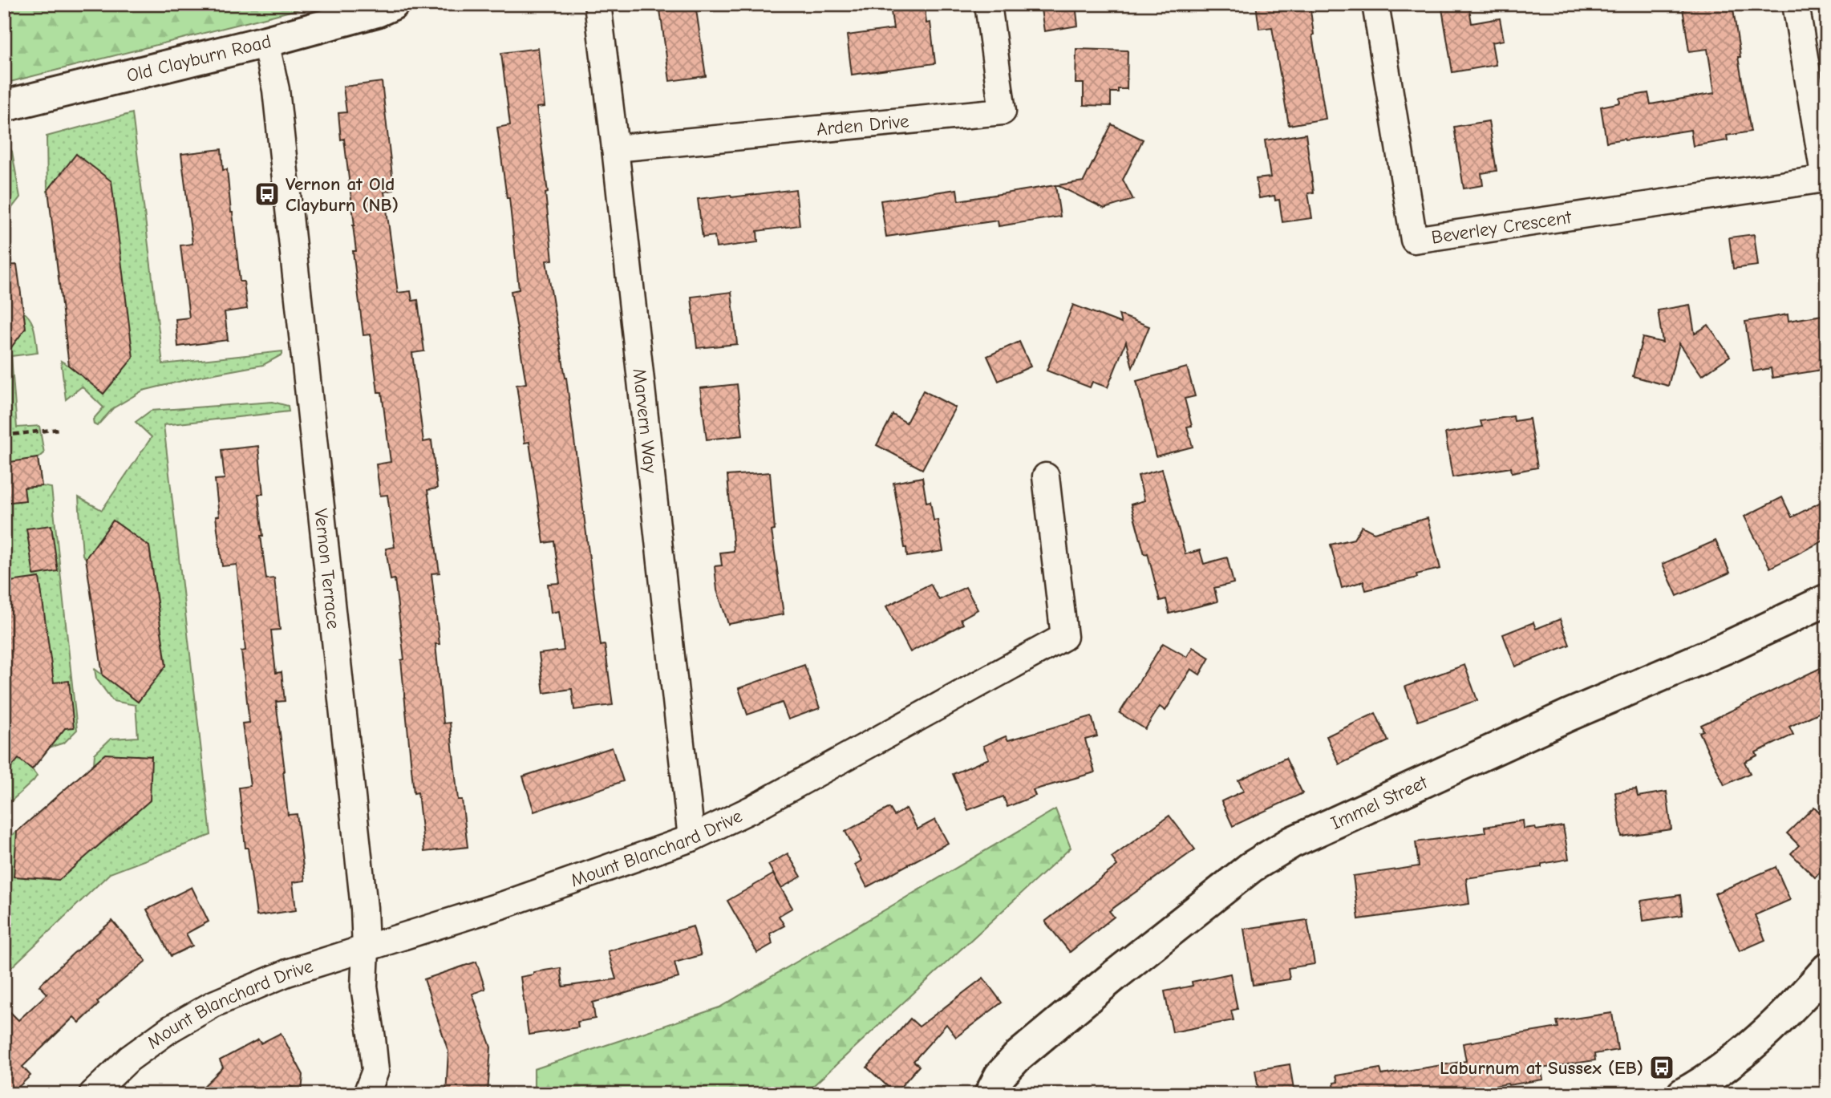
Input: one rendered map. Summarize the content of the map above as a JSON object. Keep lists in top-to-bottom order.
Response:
{
  "streets": {
    "street": [
      "Old Clayburn Road",
      "Arden Drive",
      "Beverley Crescent",
      "Marvern Way",
      "Vernon Terrace",
      "Immel Street",
      "Mount Blanchard Drive"
    ]
  },
  "crossings": [
    ["Old Clayburn Road", "Vernon Terrace"],
    ["Arden Drive", "Marvern Way"],
    ["Marvern Way", "Mount Blanchard Drive"],
    ["Vernon Terrace", "Mount Blanchard Drive"]
  ],
  "places": {
    "bus stop": ["Vernon at Old Clayburn (NB)", "Laburnum at Sussex (EB)"]
  }
}
